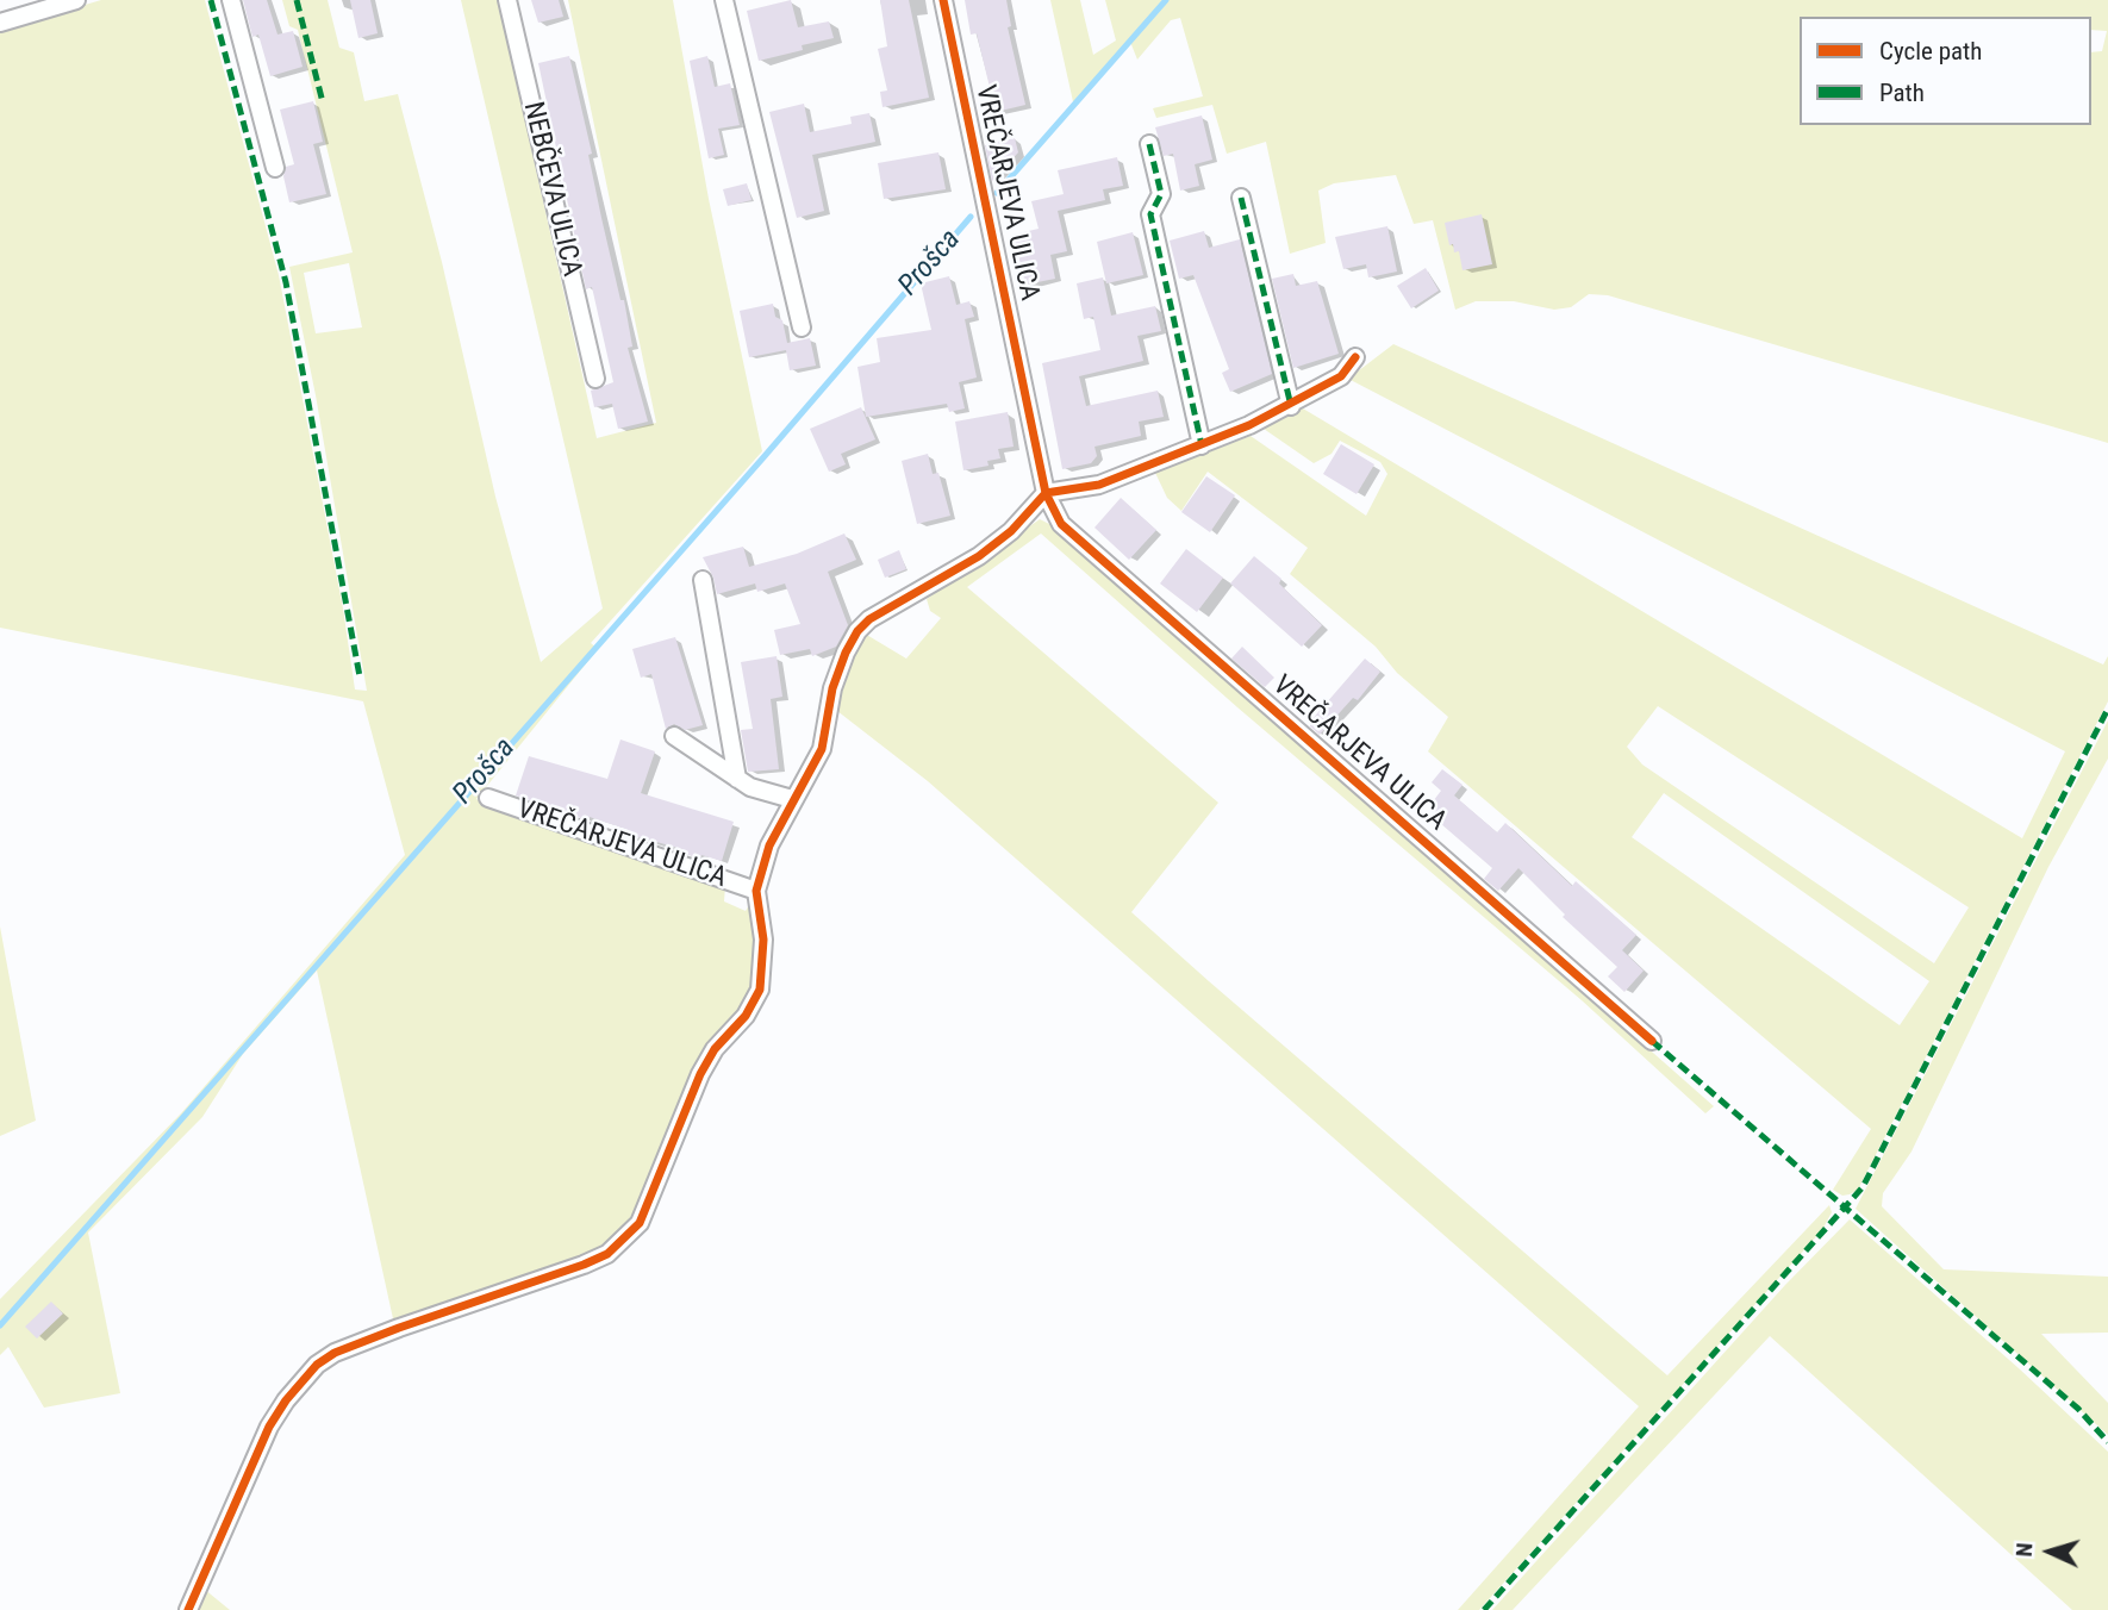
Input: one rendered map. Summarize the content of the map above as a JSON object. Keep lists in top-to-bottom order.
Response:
{
  "streets": {
    "street": ["NEBČEVA ULICA", "VREČARJEVA ULICA"]
  },
  "water": ["Prošca"],
  "legend": ["Cycle path", "Path"],
  "north": "left"
}
